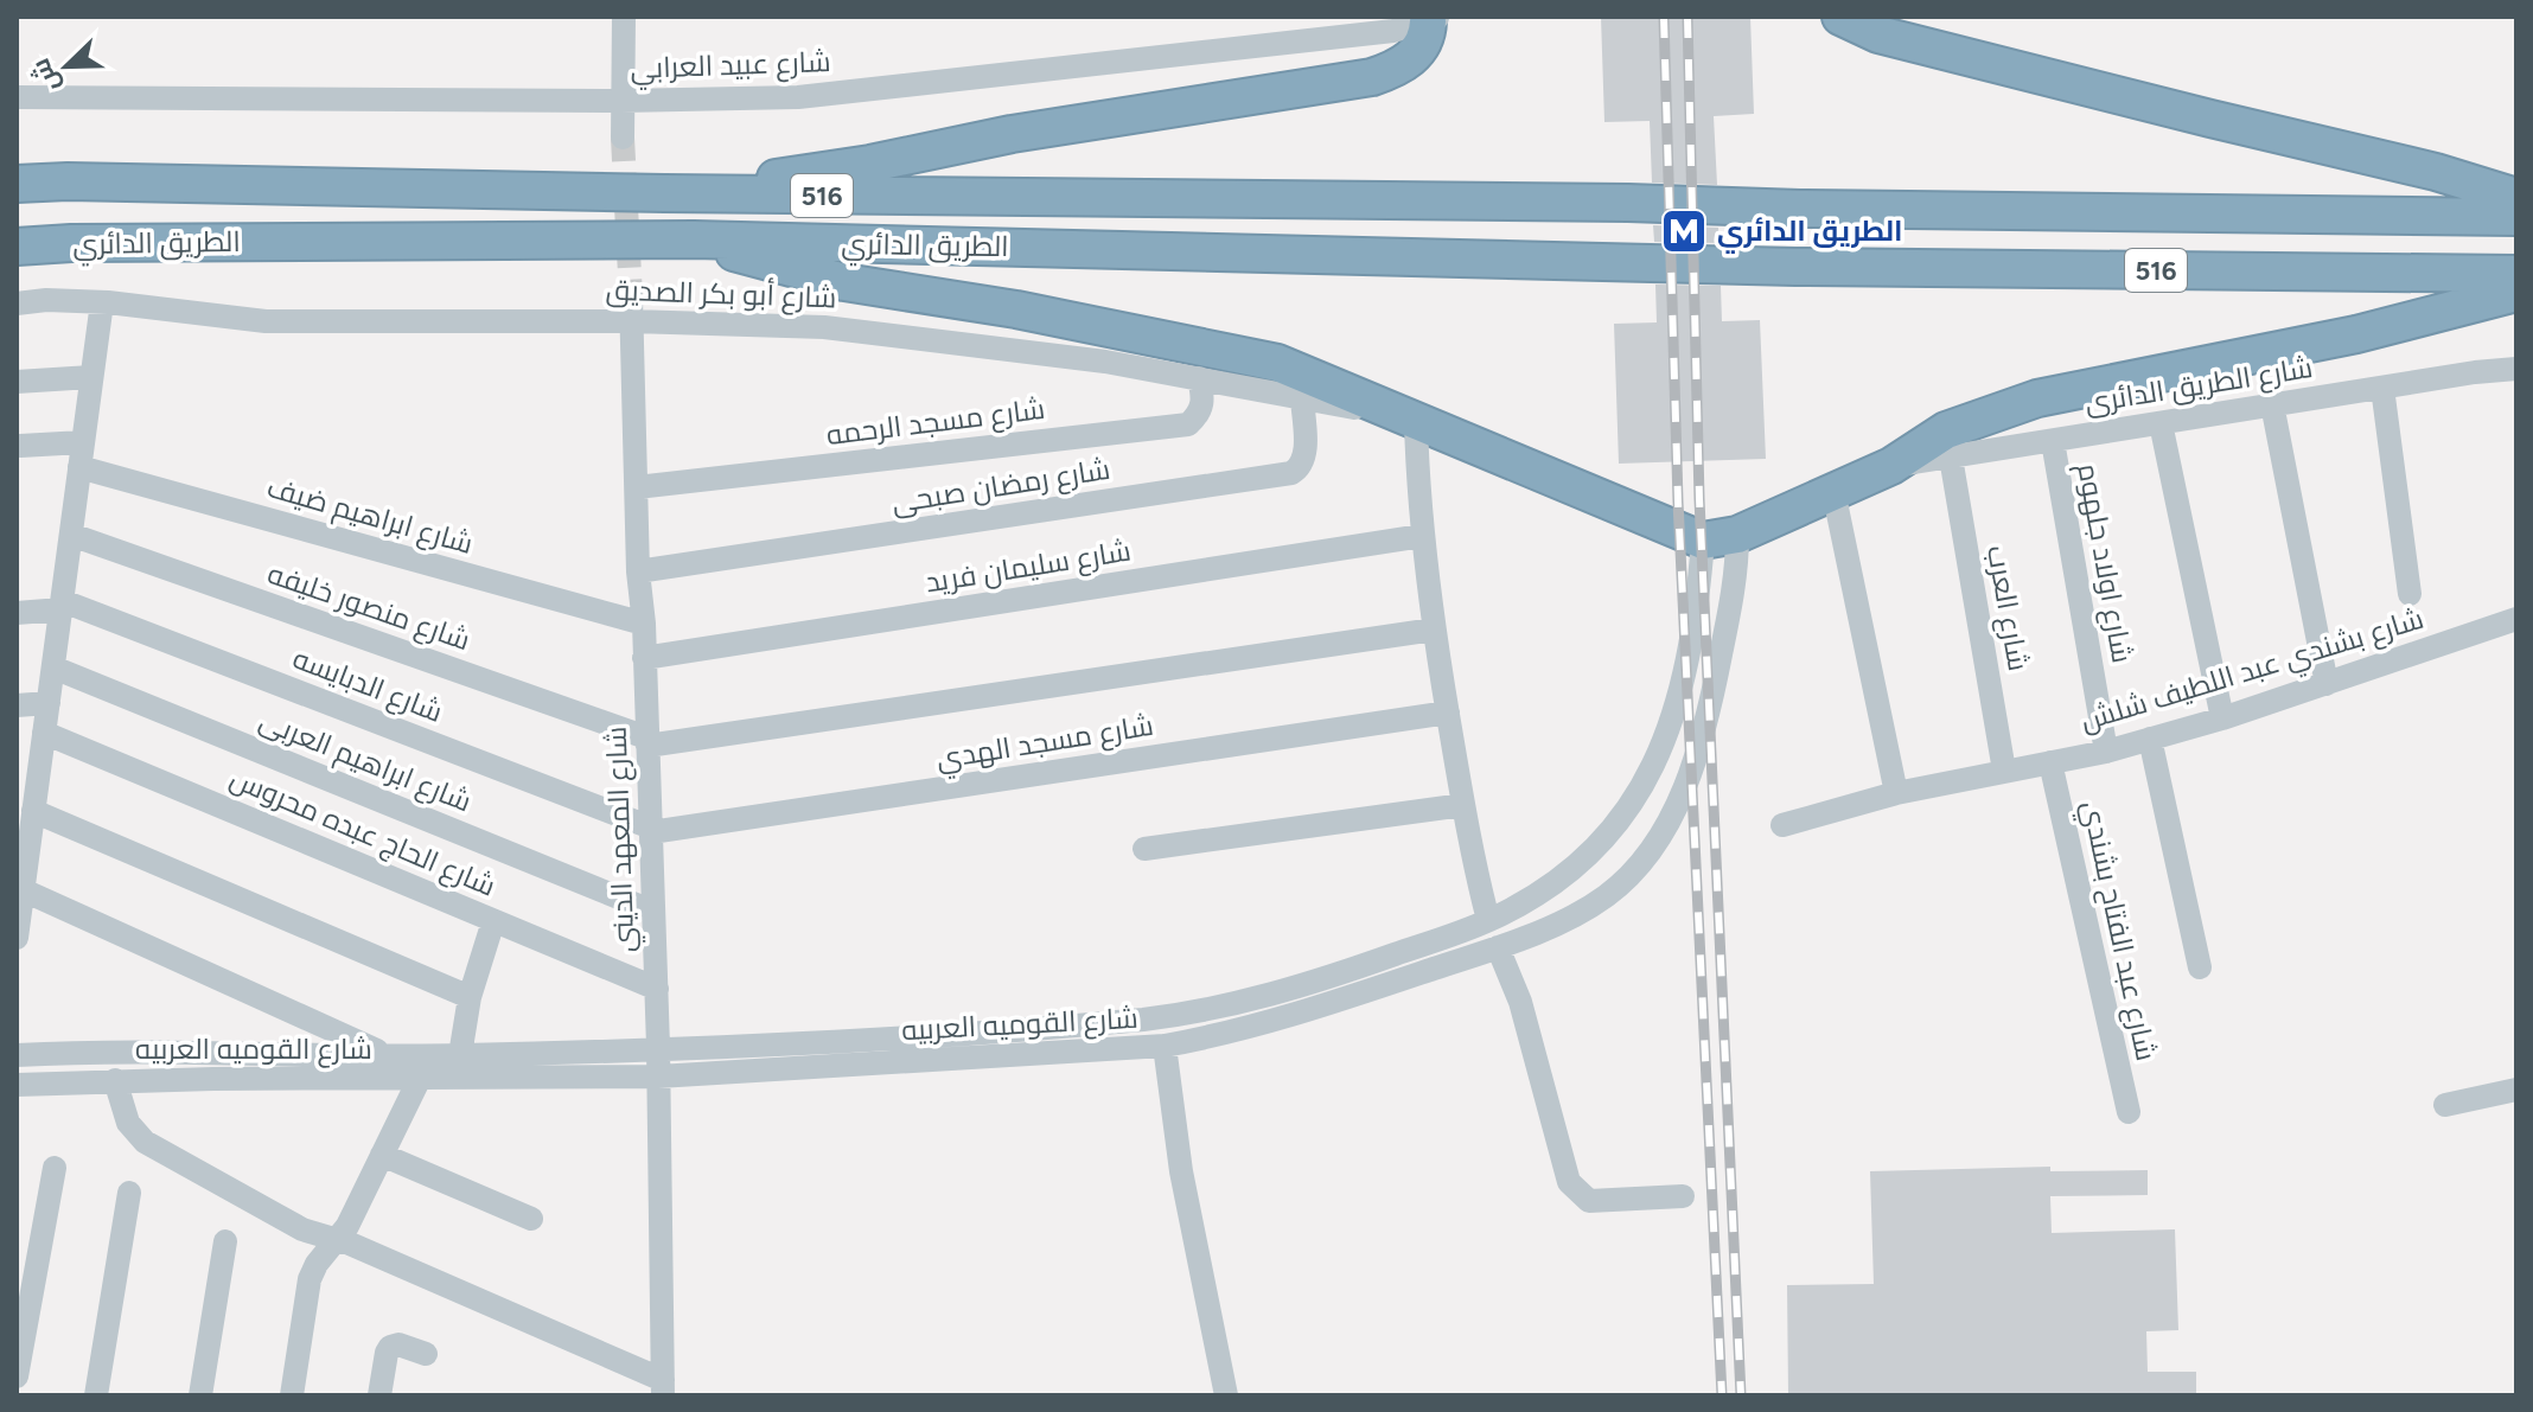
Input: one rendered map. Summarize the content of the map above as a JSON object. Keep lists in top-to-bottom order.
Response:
{
  "streets": {
    "highway": ["516", "الطريق الدائري"],
    "street": [
      "شارع عبيد العرابي",
      "شارع أبو بكر الصديق",
      "شارع الطريق الدائرى",
      "شارع مسجد الرحمه",
      "شارع رمضان صبحى",
      "شارع ابراهيم ضيف",
      "شارع اولاد جلهوم",
      "شارع سليمان فريد",
      "شارع منصور خليفه",
      "شارع العرب",
      "شارع بشندي عبد اللطيف شلش",
      "شارع الدبايسه",
      "شارع مسجد الهدي",
      "شارع ابراهيم العربى",
      "شارع الحاج عبده محروس",
      "شارع المعهد الديني",
      "شارع عبد الفتاح بشندي",
      "شارع القوميه العربيه"
    ]
  },
  "crossings": [
    ["شارع أبو بكر الصديق", "شارع مسجد الرحمه"],
    ["شارع أبو بكر الصديق", "شارع رمضان صبحى"],
    ["شارع أبو بكر الصديق", "شارع المعهد الديني"],
    ["شارع الطريق الدائرى", "شارع اولاد جلهوم"],
    ["شارع الطريق الدائرى", "شارع العرب"],
    ["شارع مسجد الرحمه", "شارع المعهد الديني"],
    ["شارع رمضان صبحى", "شارع المعهد الديني"],
    ["شارع ابراهيم ضيف", "شارع المعهد الديني"],
    ["شارع اولاد جلهوم", "شارع بشندي عبد اللطيف شلش"],
    ["شارع سليمان فريد", "شارع المعهد الديني"],
    ["شارع منصور خليفه", "شارع المعهد الديني"],
    ["شارع العرب", "شارع بشندي عبد اللطيف شلش"],
    ["شارع بشندي عبد اللطيف شلش", "شارع عبد الفتاح بشندي"],
    ["شارع الدبايسه", "شارع مسجد الهدي"],
    ["شارع الدبايسه", "شارع المعهد الديني"],
    ["شارع مسجد الهدي", "شارع المعهد الديني"],
    ["شارع ابراهيم العربى", "شارع المعهد الديني"],
    ["شارع الحاج عبده محروس", "شارع المعهد الديني"],
    ["شارع المعهد الديني", "شارع القوميه العربيه"]
  ],
  "places": {
    "metro station": ["الطريق الدائري"]
  },
  "north": "bottom left"
}
